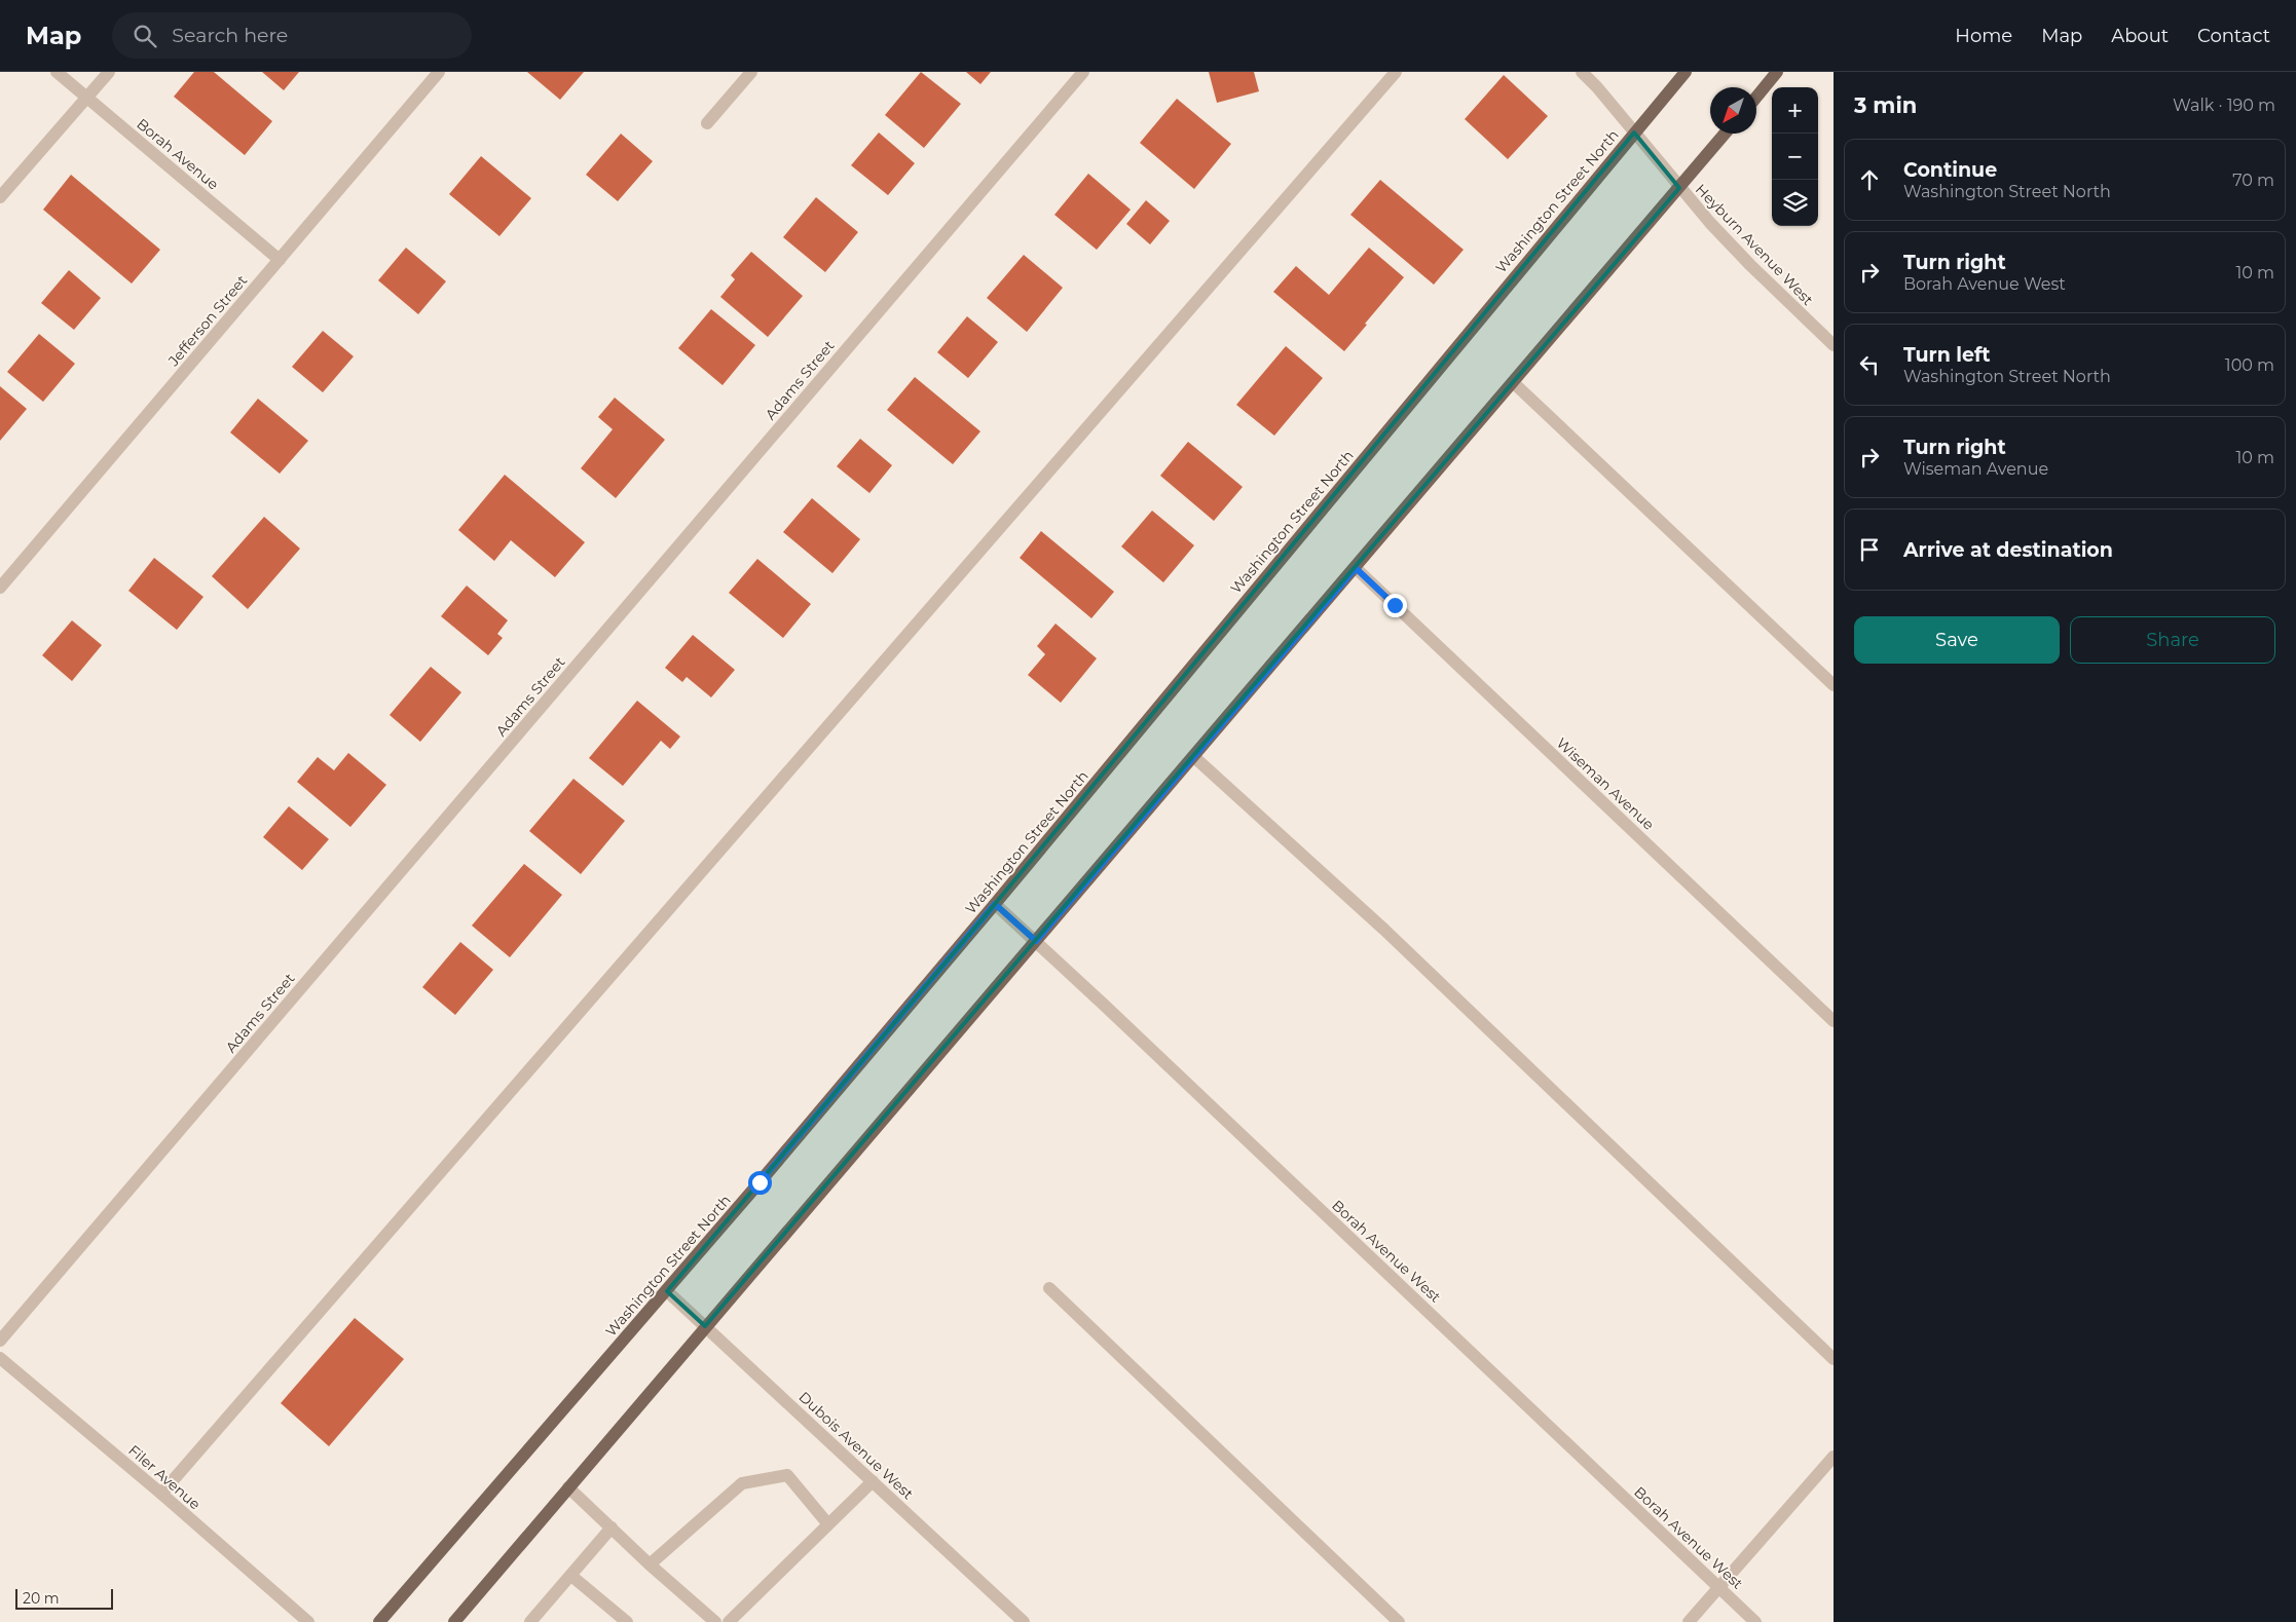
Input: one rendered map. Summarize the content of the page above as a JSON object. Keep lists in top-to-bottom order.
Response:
{
  "streets": {
    "main road": ["Washington Street North"],
    "street": [
      "Borah Avenue",
      "Heyburn Avenue West",
      "Jefferson Street",
      "Adams Street",
      "Wiseman Avenue",
      "Borah Avenue West",
      "Dubois Avenue West",
      "Filer Avenue"
    ]
  },
  "crossings": [
    ["Borah Avenue", "Jefferson Street"],
    ["Washington Street North", "Heyburn Avenue West"],
    ["Washington Street North", "Borah Avenue West"],
    ["Washington Street North", "Dubois Avenue West"]
  ],
  "scale_bar": "20 m",
  "north": "bottom left",
  "page": {
    "header": "Map",
    "search": "Search here",
    "nav": [
      "Home",
      "Map",
      "About",
      "Contact"
    ],
    "heading": ["3 min", "Walk · 190 m"],
    "map_buttons": ["+", "−"],
    "list": [
      ["Continue", "Washington Street North", "70 m"],
      ["Turn right", "Borah Avenue West", "10 m"],
      ["Turn left", "Washington Street North", "100 m"],
      ["Turn right", "Wiseman Avenue", "10 m"],
      "Arrive at destination"
    ],
    "buttons": ["Save", "Share"],
    "scale": "20 m"
  }
}
